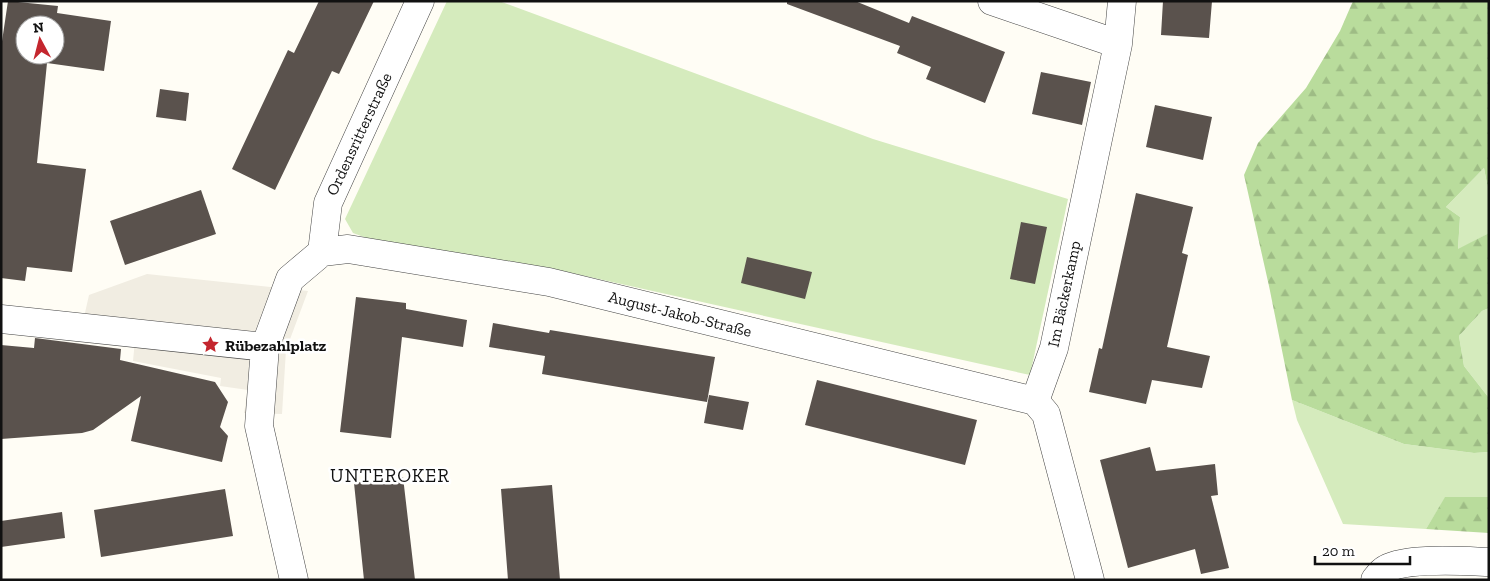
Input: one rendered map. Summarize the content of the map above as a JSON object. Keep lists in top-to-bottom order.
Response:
{
  "streets": {
    "street": ["Ordensritterstraße", "Im Bäckerkamp", "August-Jakob-Straße"]
  },
  "crossings": [
    ["Ordensritterstraße", "August-Jakob-Straße"],
    ["Im Bäckerkamp", "August-Jakob-Straße"]
  ],
  "districts": ["UNTEROKER"],
  "places": {
    "place": ["Rübezahlplatz"]
  },
  "scale_bar": "20 m",
  "north": "top"
}
